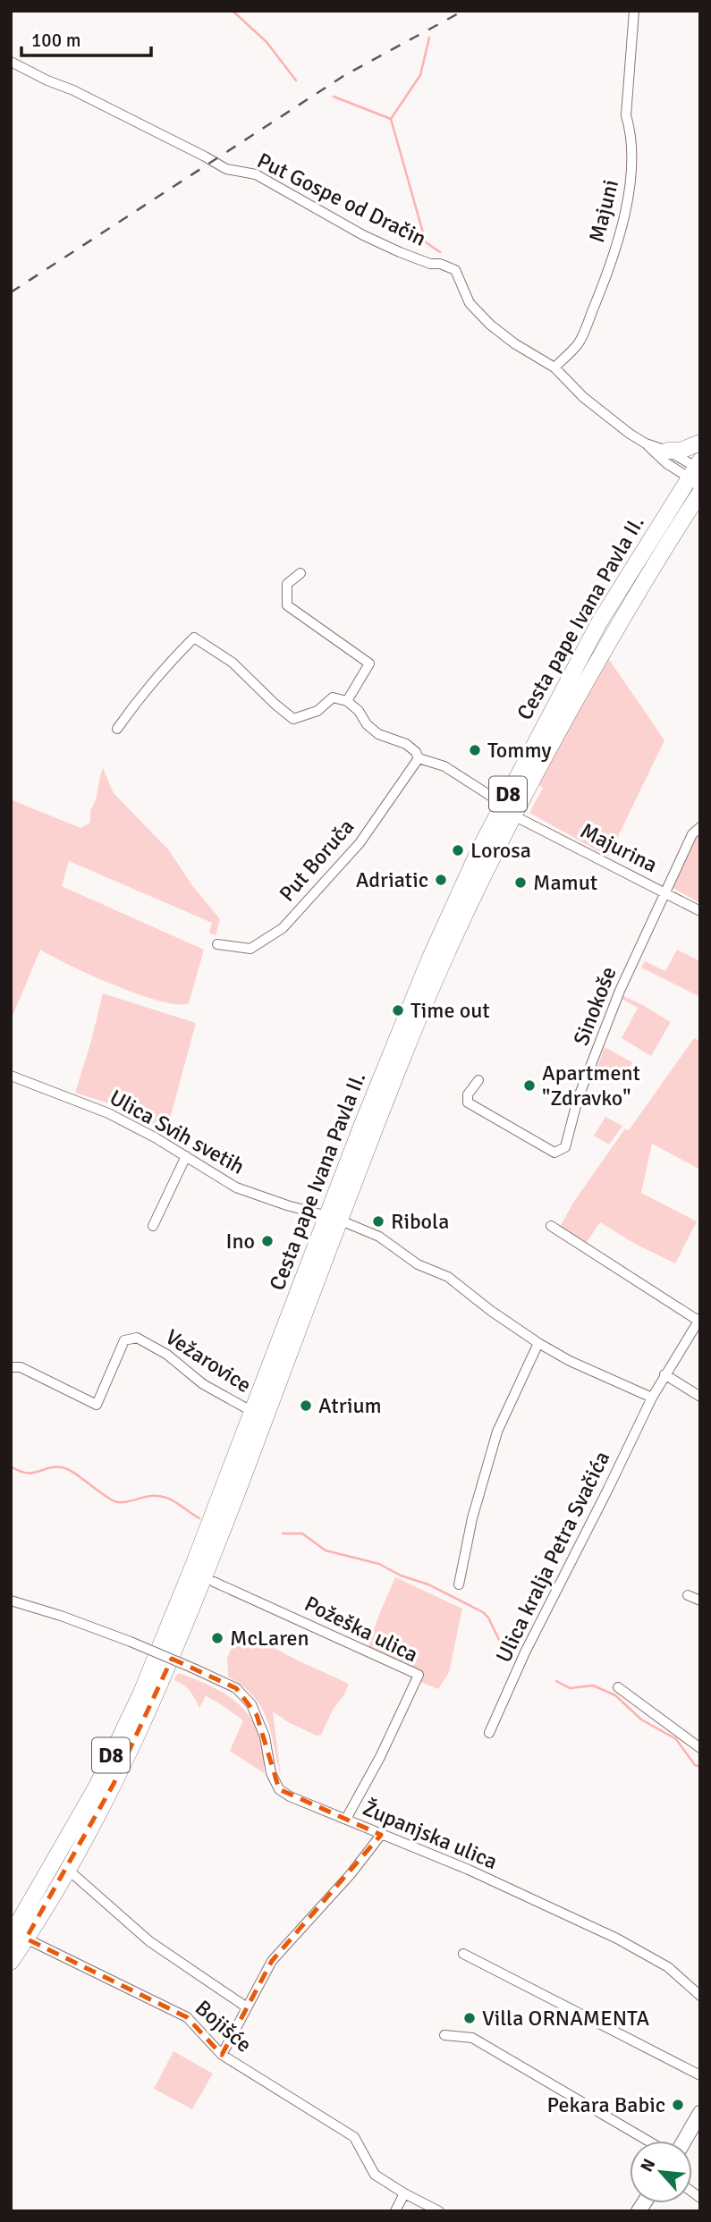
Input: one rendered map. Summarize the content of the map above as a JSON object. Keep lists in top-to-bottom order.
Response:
{
  "streets": {
    "main road": ["Cesta pape Ivana Pavla II.", "D8"],
    "street": [
      "Put Gospe od Dračin",
      "Majuni",
      "Majurina",
      "Put Boruča",
      "Sinokoše",
      "Ulica Svih svetih",
      "Vežarovice",
      "Ulica kralja Petra Svačića",
      "Požeška ulica",
      "Županjska ulica",
      "Bojišće"
    ]
  },
  "crossings": [
    ["Put Gospe od Dračin", "Majuni"],
    ["Put Gospe od Dračin", "Cesta pape Ivana Pavla II."],
    ["Cesta pape Ivana Pavla II.", "Ulica Svih svetih"],
    ["Cesta pape Ivana Pavla II.", "Vežarovice"],
    ["Cesta pape Ivana Pavla II.", "Bojišće"],
    ["Majurina", "Sinokoše"],
    ["Ulica Svih svetih", "Ulica kralja Petra Svačića"],
    ["Požeška ulica", "Županjska ulica"]
  ],
  "places": [
    "Tommy",
    "Lorosa",
    "Adriatic",
    "Mamut",
    "Time out",
    "Apartment \"Zdravko\"",
    "Ribola",
    "Ino",
    "Atrium",
    "McLaren",
    "Villa ORNAMENTA",
    "Pekara Babic"
  ],
  "scale_bar": "100 m",
  "north": "top left"
}
